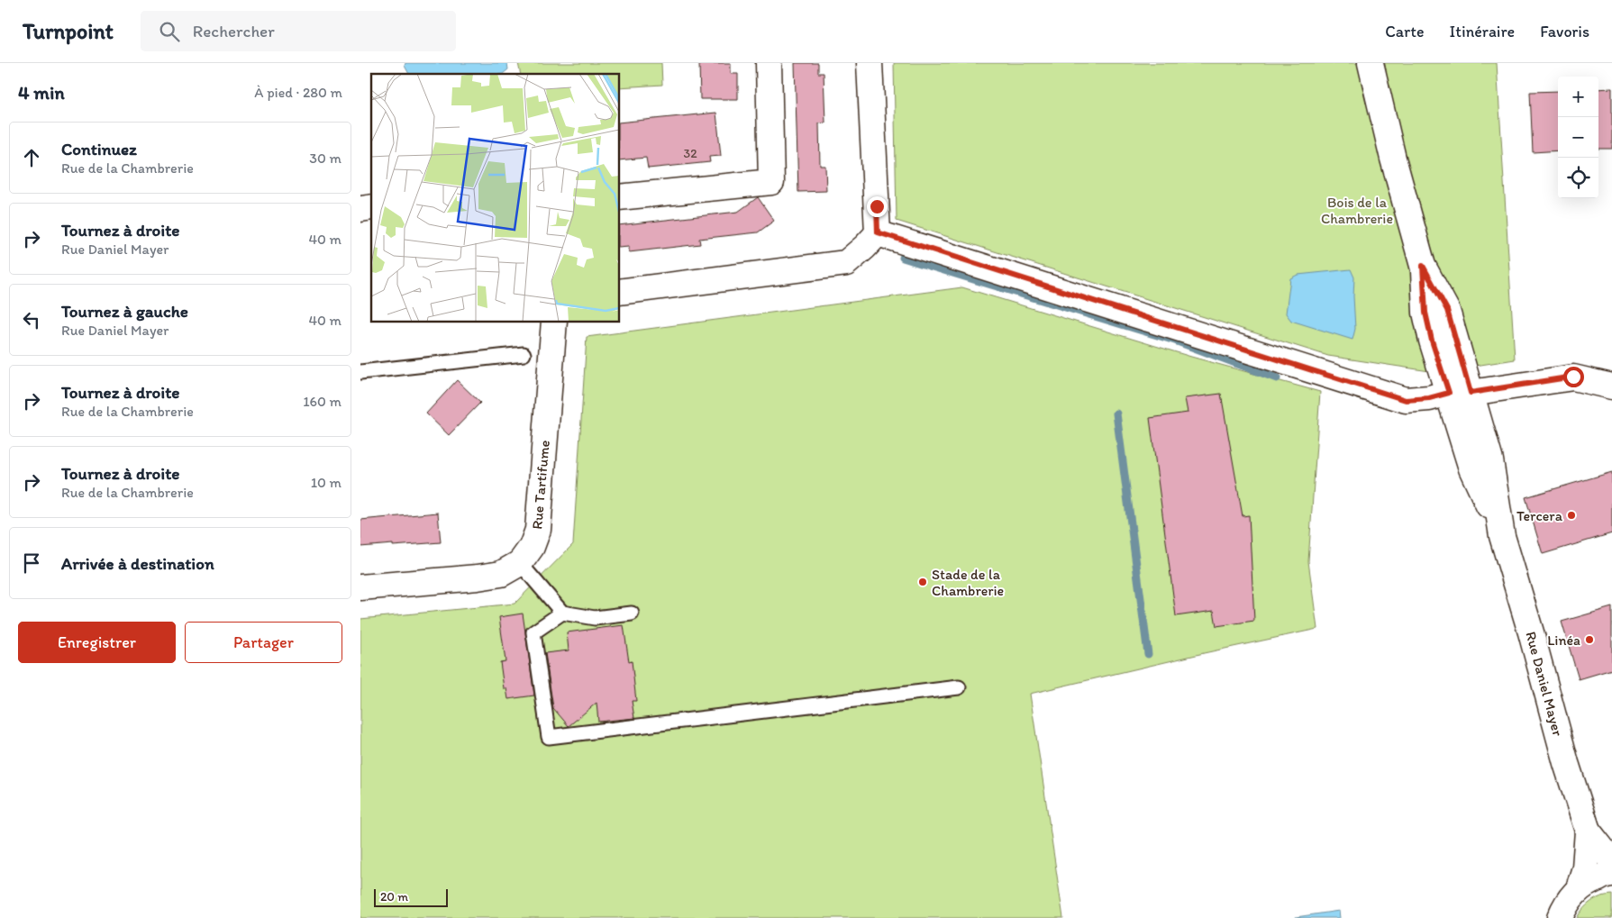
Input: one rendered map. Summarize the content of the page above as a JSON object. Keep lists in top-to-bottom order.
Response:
{
  "streets": {
    "street": ["Rue Tartifume", "Rue Daniel Mayer"]
  },
  "parks": ["Bois de la Chambrerie"],
  "places": ["Tercera", "Stade de la Chambrerie", "Linéa"],
  "house_numbers": ["32"],
  "scale_bar": "20 m",
  "page": {
    "header": "Turnpoint",
    "search": "Rechercher",
    "nav": ["Carte", "Itinéraire", "Favoris"],
    "heading": ["4 min", "À pied · 280 m"],
    "map_buttons": ["+", "−"],
    "list": [
      ["Continuez", "Rue de la Chambrerie", "30 m"],
      ["Tournez à droite", "Rue Daniel Mayer", "40 m"],
      ["Tournez à gauche", "Rue Daniel Mayer", "40 m"],
      ["Tournez à droite", "Rue de la Chambrerie", "160 m"],
      ["Tournez à droite", "Rue de la Chambrerie", "10 m"],
      "Arrivée à destination"
    ],
    "buttons": ["Enregistrer", "Partager"],
    "scale": "20 m"
  }
}
